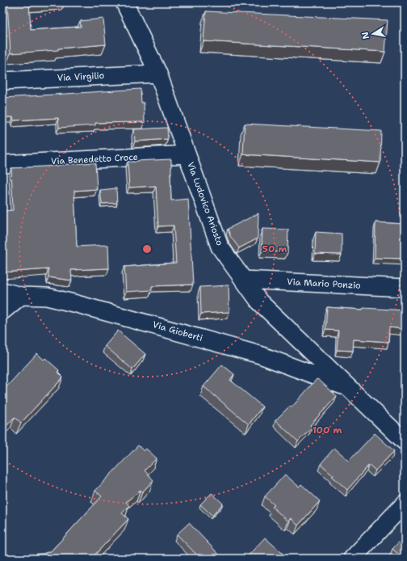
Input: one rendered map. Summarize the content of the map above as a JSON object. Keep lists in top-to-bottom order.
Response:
{
  "streets": {
    "street": [
      "Via Virgilio",
      "Via Benedetto Croce",
      "Via Ludovico Ariosto",
      "Via Mario Ponzio",
      "Via Gioberti"
    ]
  },
  "crossings": [
    ["Via Virgilio", "Via Ludovico Ariosto"],
    ["Via Benedetto Croce", "Via Ludovico Ariosto"],
    ["Via Ludovico Ariosto", "Via Mario Ponzio"],
    ["Via Ludovico Ariosto", "Via Gioberti"]
  ],
  "north": "left",
  "rings": ["50 m", "100 m"]
}
